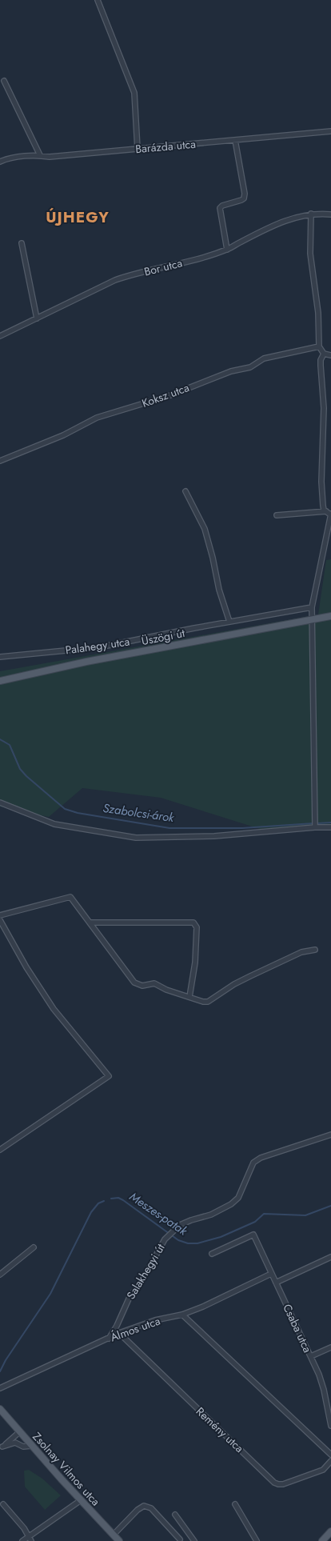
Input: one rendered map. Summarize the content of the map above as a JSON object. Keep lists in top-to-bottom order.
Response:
{
  "streets": {
    "main road": ["Üszögi út", "Zsolnay Vilmos utca"],
    "street": [
      "Barázda utca",
      "Bor utca",
      "Koksz utca",
      "Palahegy utca",
      "Salakhegyi út",
      "Csaba utca",
      "Álmos utca",
      "Remény utca"
    ]
  },
  "crossings": [
    ["Salakhegyi út", "Álmos utca"],
    ["Csaba utca", "Álmos utca"],
    ["Álmos utca", "Remény utca"]
  ],
  "districts": ["ÚJHEGY"],
  "water": ["Szabolcsi-árok", "Meszes-patak"]
}
